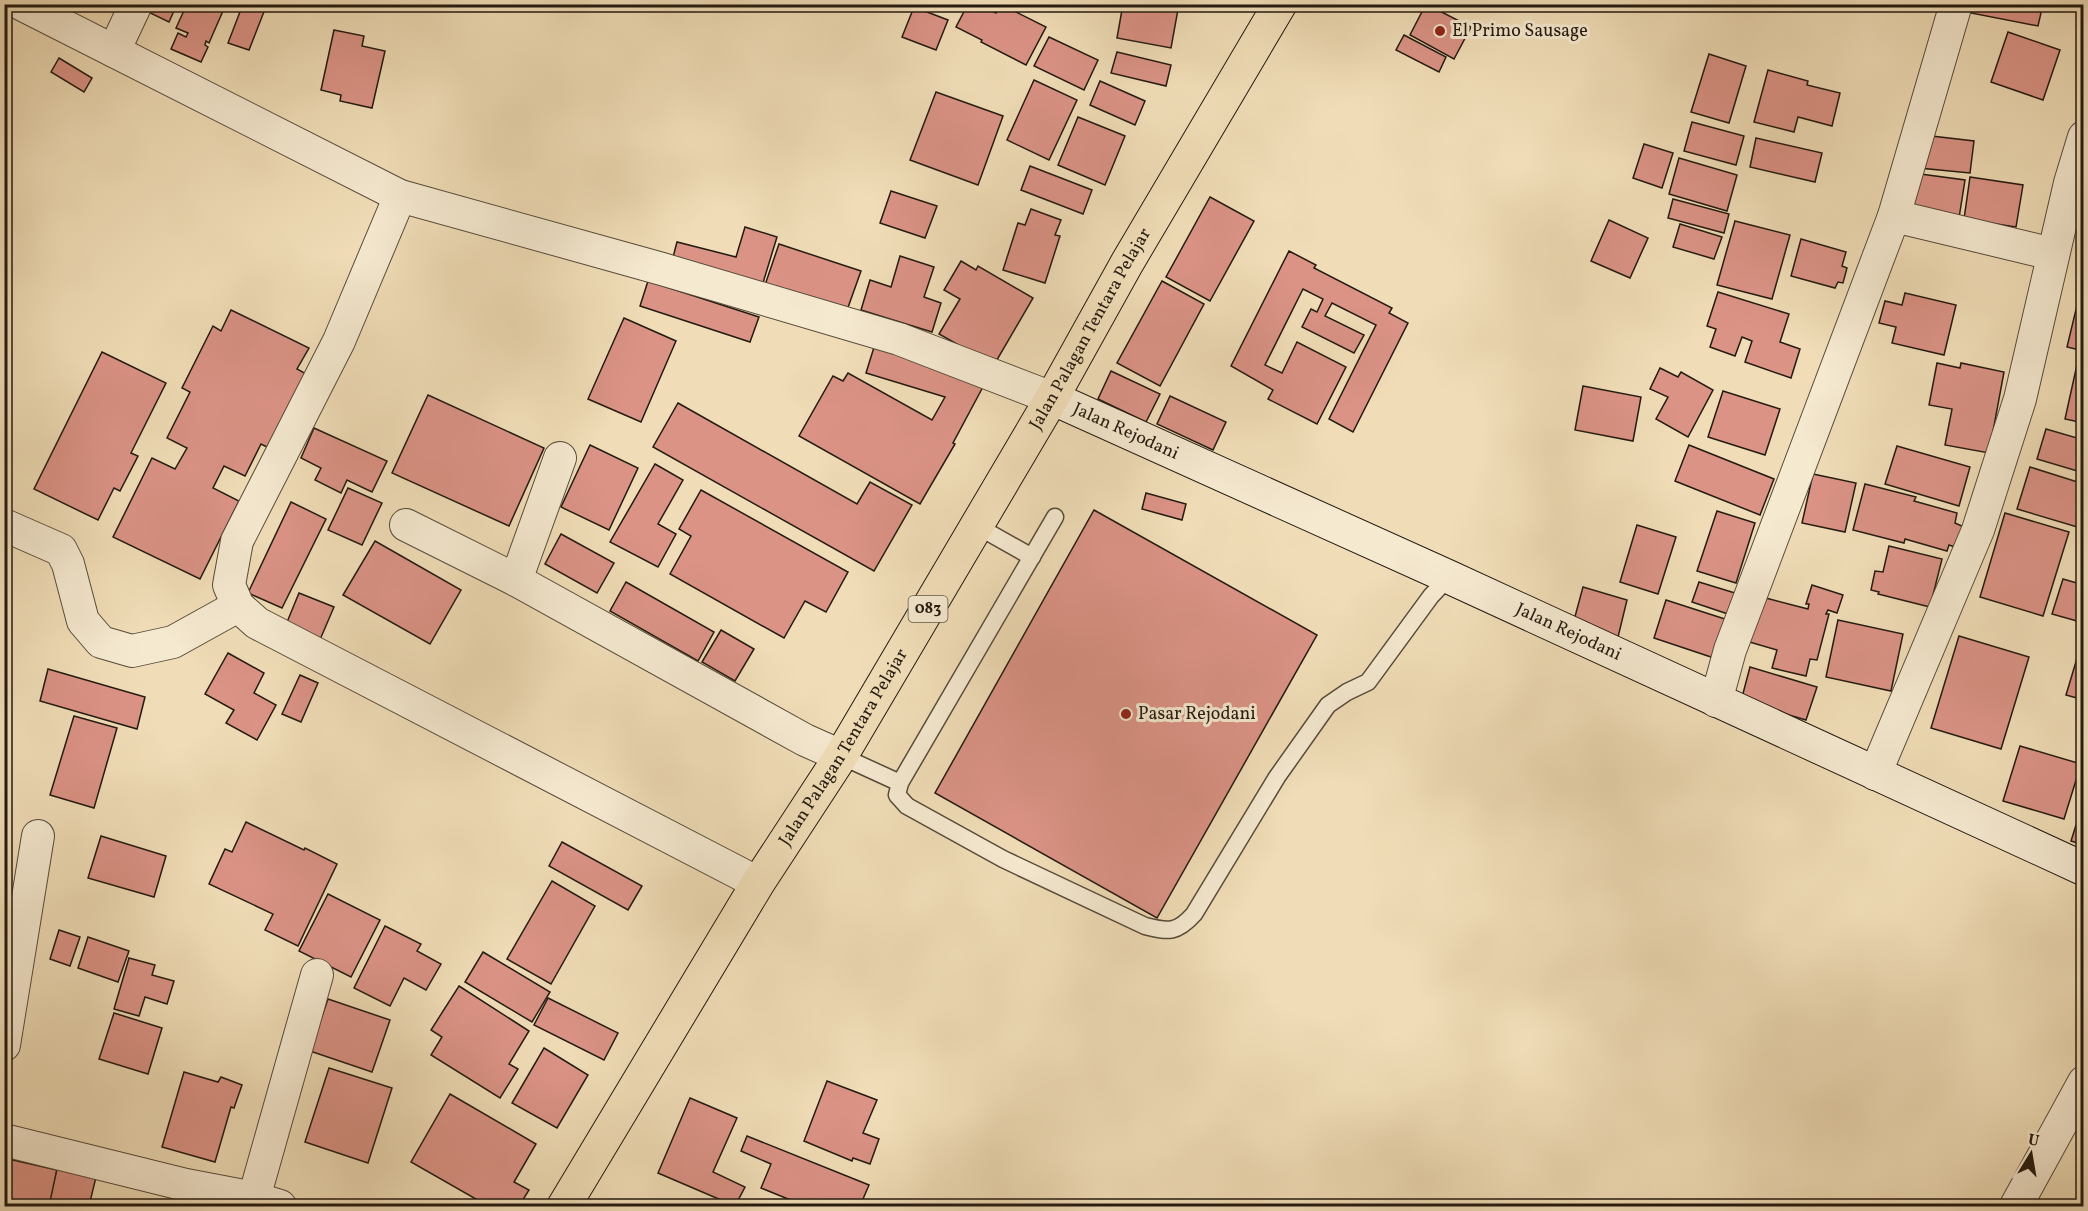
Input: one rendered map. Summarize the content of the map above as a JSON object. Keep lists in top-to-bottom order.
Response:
{
  "streets": {
    "main road": ["Jalan Palagan Tentara Pelajar", "Jalan Rejodani", "083"]
  },
  "crossings": [
    ["Jalan Palagan Tentara Pelajar", "Jalan Rejodani"]
  ],
  "places": ["El Primo Sausage", "Pasar Rejodani"],
  "north": "top"
}
